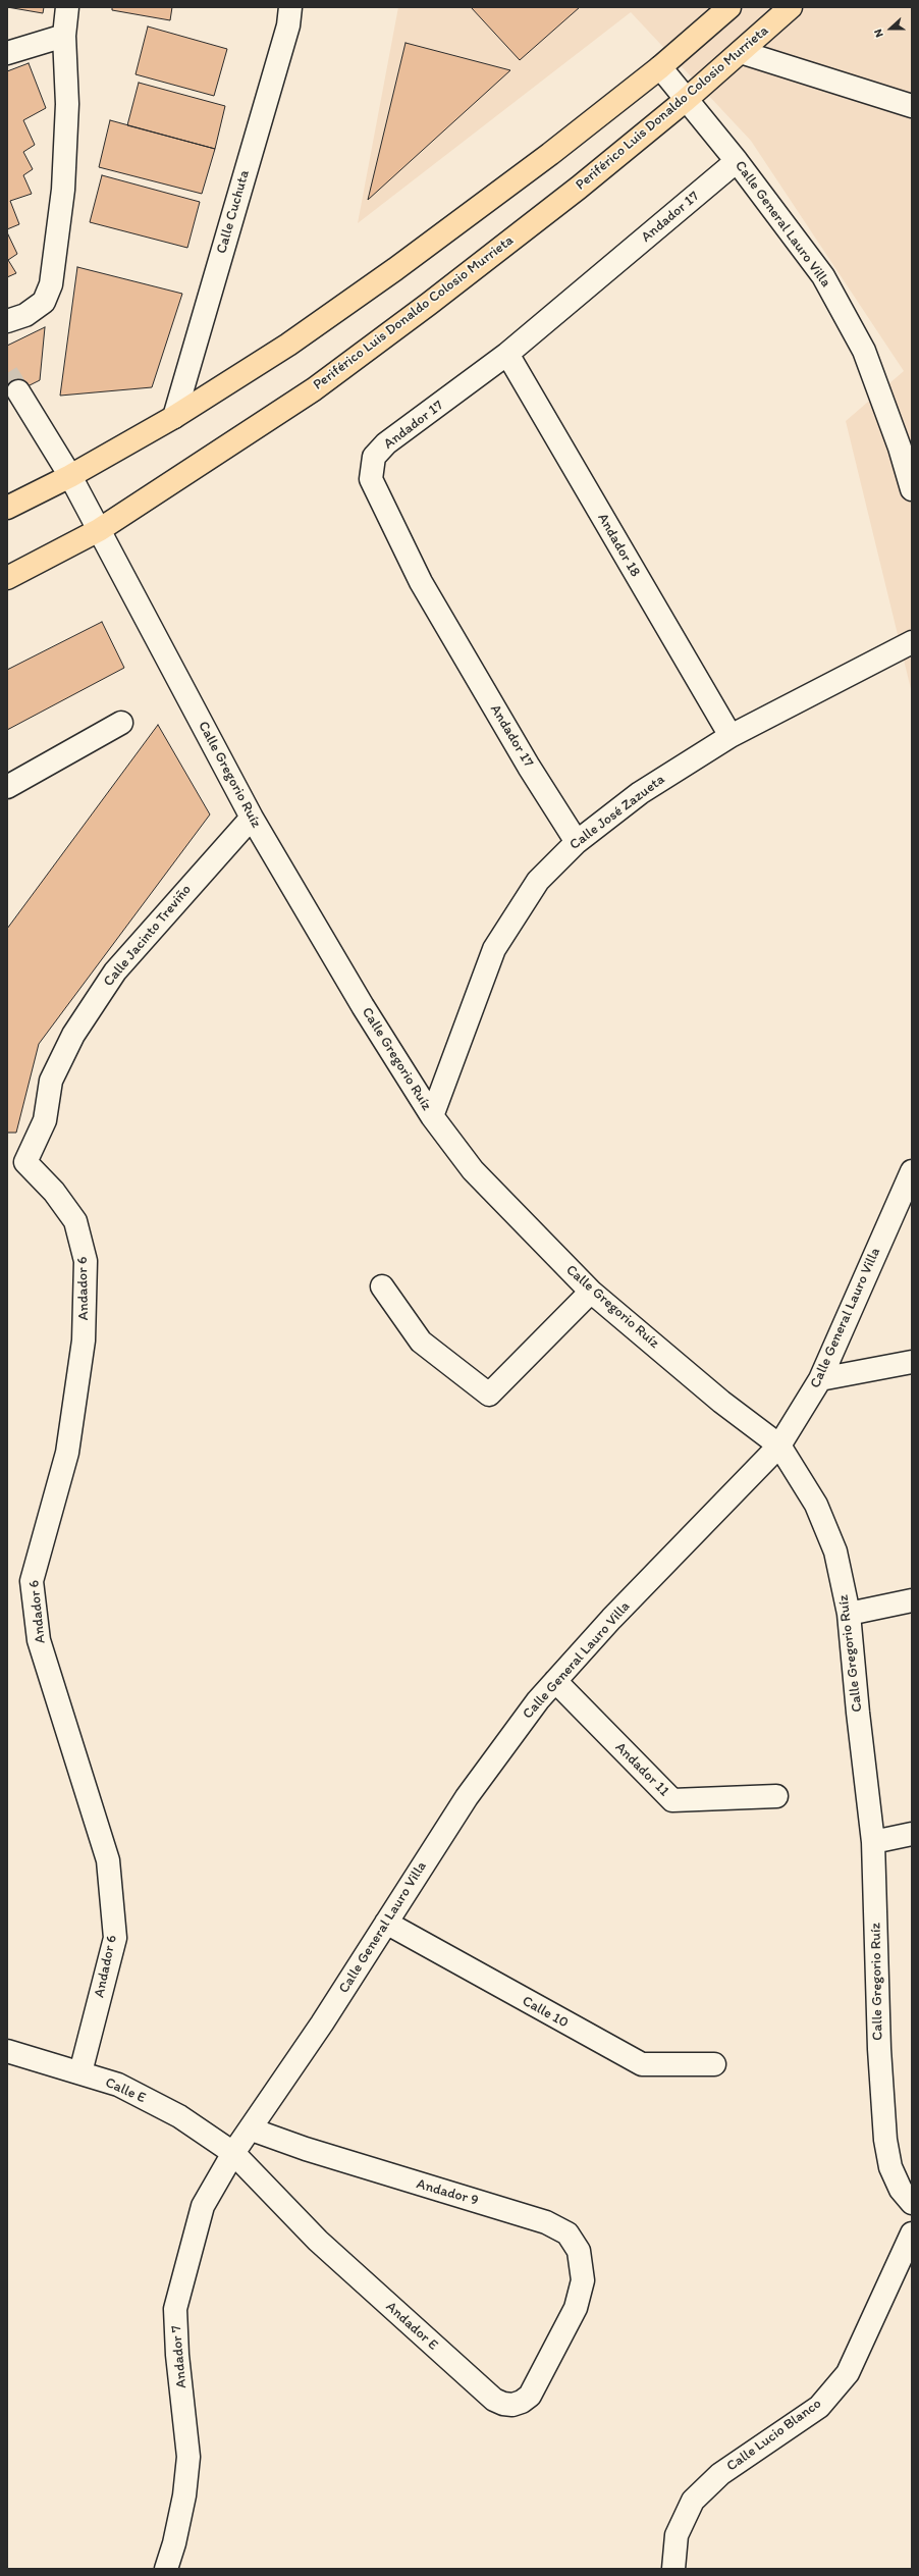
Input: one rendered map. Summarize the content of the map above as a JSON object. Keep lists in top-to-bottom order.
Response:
{
  "streets": {
    "main road": ["Periférico Luis Donaldo Colosio Murrieta"],
    "street": [
      "Calle Cuchuta",
      "Andador 17",
      "Calle General Lauro Villa",
      "Andador 18",
      "Calle Gregorio Ruíz",
      "Calle José Zazueta",
      "Calle Jacinto Treviño",
      "Andador 6",
      "Andador 11",
      "Calle 10",
      "Calle E",
      "Andador 9",
      "Andador E",
      "Andador 7",
      "Calle Lucio Blanco"
    ]
  },
  "crossings": [
    ["Periférico Luis Donaldo Colosio Murrieta", "Calle General Lauro Villa"],
    ["Periférico Luis Donaldo Colosio Murrieta", "Calle Gregorio Ruíz"],
    ["Andador 17", "Calle General Lauro Villa"],
    ["Andador 17", "Andador 18"],
    ["Andador 17", "Calle José Zazueta"],
    ["Calle General Lauro Villa", "Calle Gregorio Ruíz"],
    ["Calle General Lauro Villa", "Andador 11"],
    ["Calle General Lauro Villa", "Calle 10"],
    ["Calle General Lauro Villa", "Calle E"],
    ["Calle General Lauro Villa", "Andador 9"],
    ["Calle General Lauro Villa", "Andador E"],
    ["Calle General Lauro Villa", "Andador 7"],
    ["Andador 18", "Calle José Zazueta"],
    ["Calle Gregorio Ruíz", "Calle José Zazueta"],
    ["Calle Gregorio Ruíz", "Calle Jacinto Treviño"],
    ["Calle Jacinto Treviño", "Andador 6"],
    ["Andador 6", "Calle E"],
    ["Calle E", "Andador E"],
    ["Calle E", "Andador 7"],
    ["Andador 9", "Andador E"],
    ["Andador E", "Andador 7"]
  ],
  "north": "left"
}
